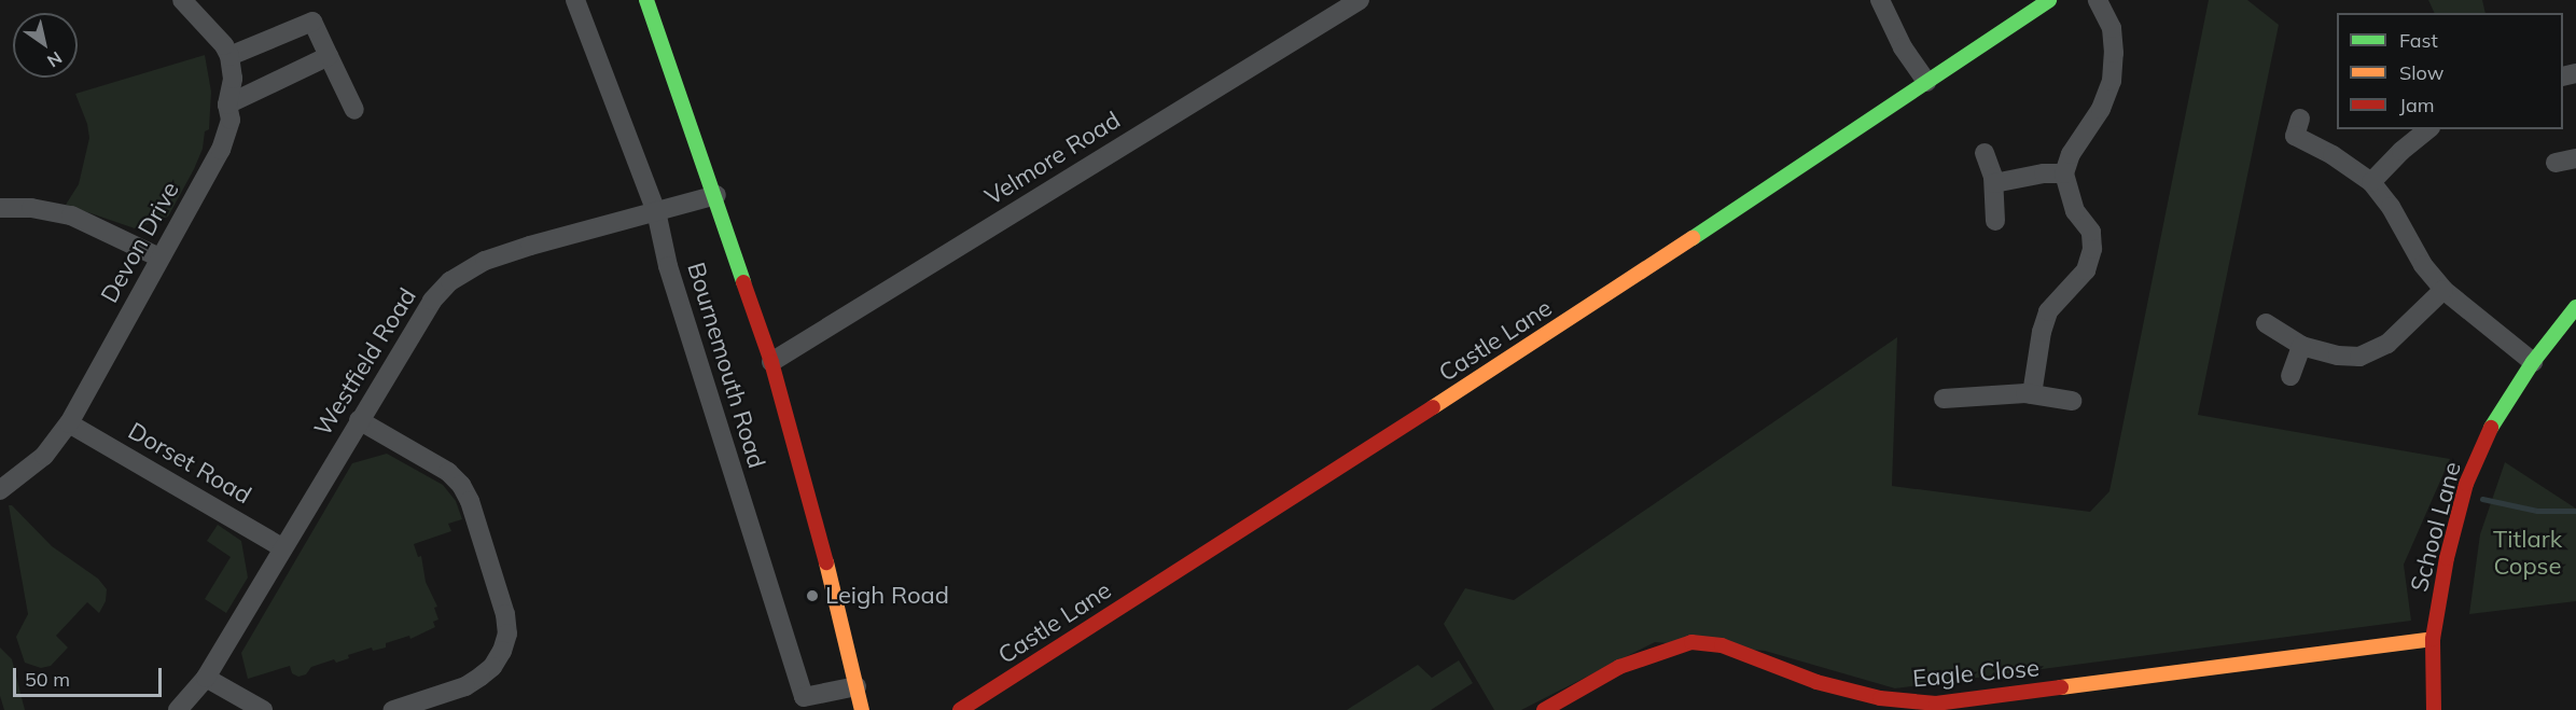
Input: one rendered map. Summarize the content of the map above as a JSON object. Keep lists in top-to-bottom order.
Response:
{
  "streets": {
    "street": [
      "Velmore Road",
      "Devon Drive",
      "Castle Lane",
      "Westfield Road",
      "Bournemouth Road",
      "Dorset Road",
      "School Lane",
      "Eagle Close"
    ]
  },
  "crossings": [
    ["Velmore Road", "Bournemouth Road"],
    ["Devon Drive", "Dorset Road"],
    ["Westfield Road", "Bournemouth Road"],
    ["Westfield Road", "Dorset Road"],
    ["School Lane", "Eagle Close"]
  ],
  "parks": ["Titlark Copse"],
  "places": ["Leigh Road"],
  "legend": ["Fast", "Slow", "Jam"],
  "scale_bar": "50 m",
  "north": "bottom right"
}
